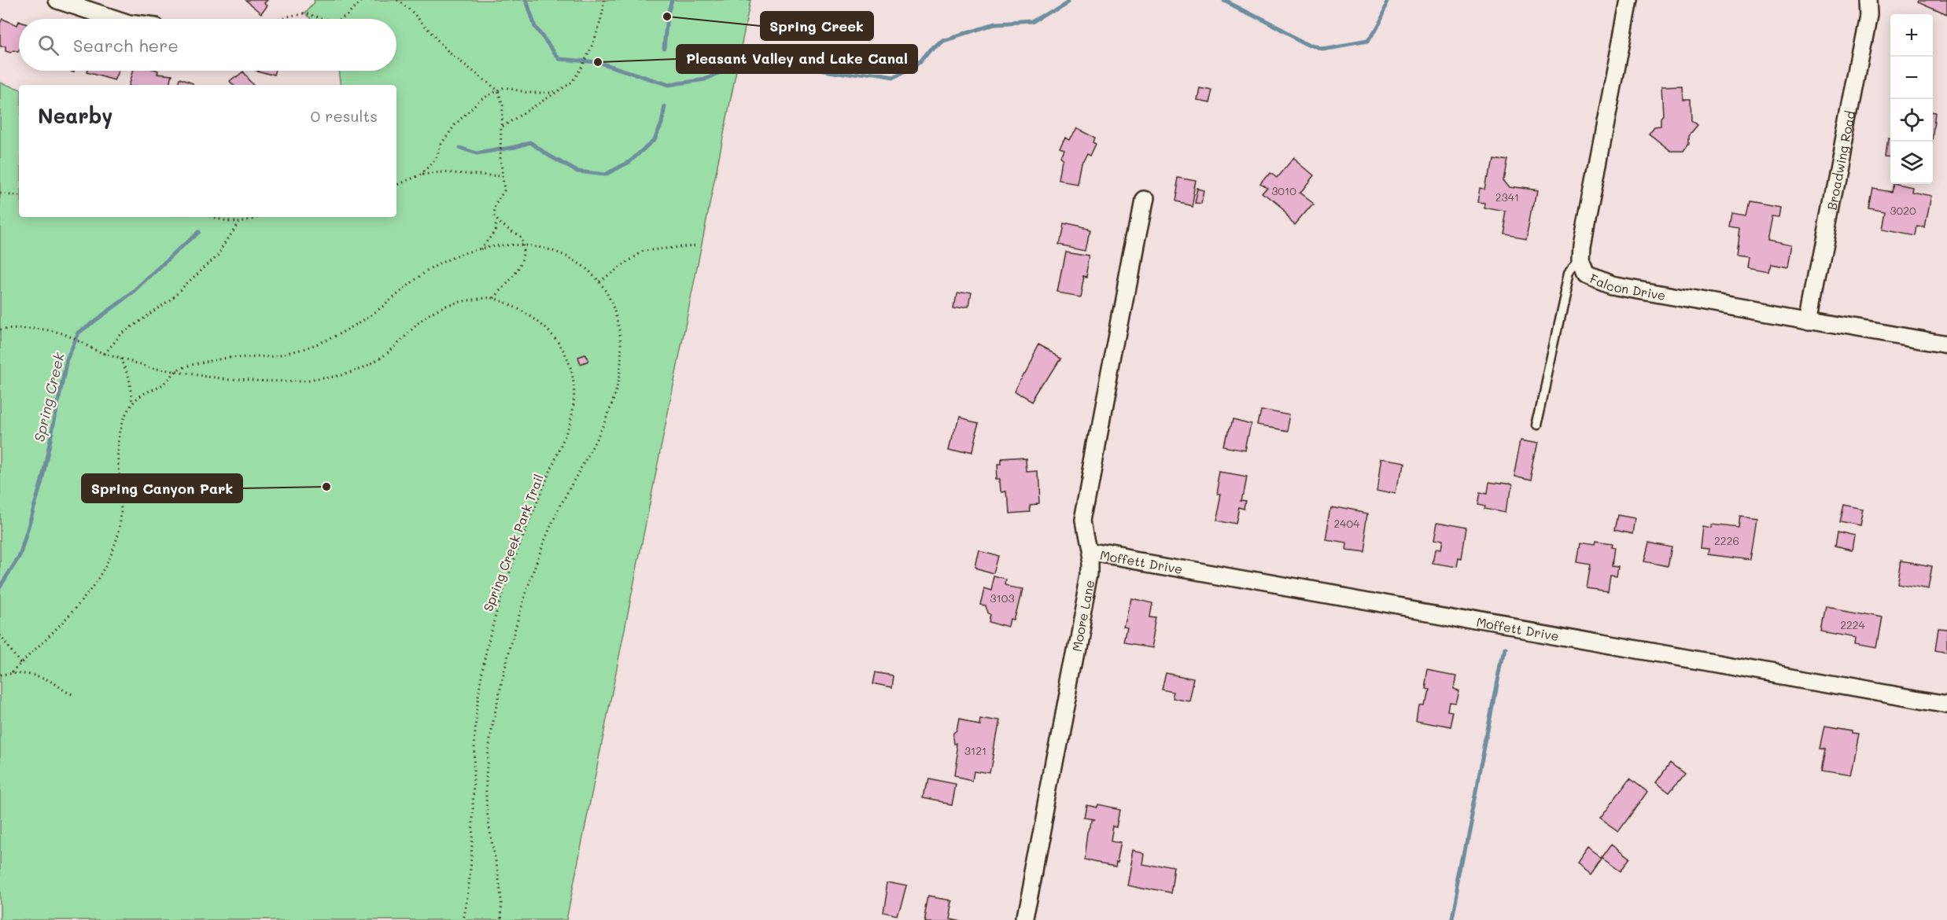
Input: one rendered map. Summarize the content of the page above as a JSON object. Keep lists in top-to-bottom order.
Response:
{
  "streets": {
    "street": [
      "Broadwing Road",
      "Falcon Drive",
      "Moffett Drive",
      "Moore Lane"
    ],
    "path": ["Spring Creek Park Trail"]
  },
  "crossings": [
    ["Broadwing Road", "Falcon Drive"],
    ["Moffett Drive", "Moore Lane"]
  ],
  "water": ["Spring Creek"],
  "places": ["Spring Creek", "Pleasant Valley and Lake Canal", "Spring Canyon Park"],
  "house_numbers": [
    "3010",
    "2341",
    "3020",
    "2404",
    "2226",
    "3103",
    "2224",
    "3121"
  ],
  "page": {
    "map_buttons": ["+", "−"],
    "search": "Search here",
    "heading": ["Nearby", "0 results"]
  }
}
